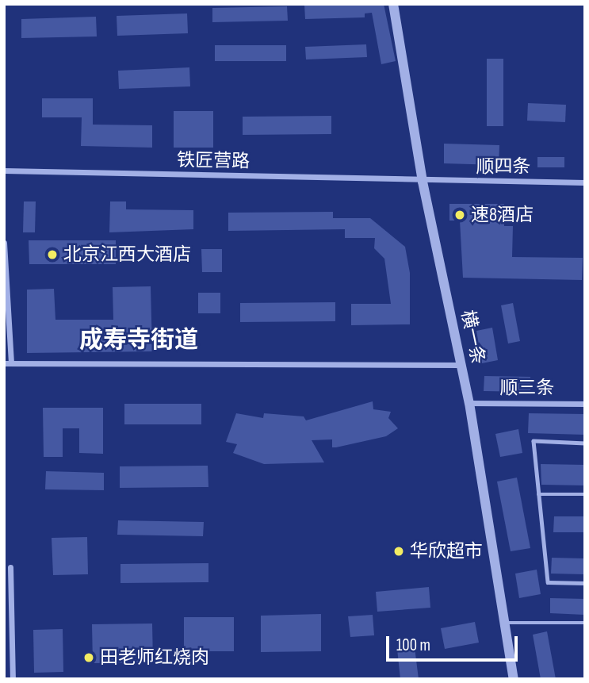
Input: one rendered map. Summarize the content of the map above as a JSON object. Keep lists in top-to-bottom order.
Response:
{
  "streets": {
    "street": [
      "铁匠营路",
      "顺四条",
      "横一条",
      "顺三条"
    ]
  },
  "crossings": [
    ["铁匠营路", "顺四条"],
    ["铁匠营路", "横一条"],
    ["顺四条", "横一条"],
    ["横一条", "顺三条"]
  ],
  "districts": ["成寿寺街道"],
  "places": [
    "速8酒店",
    "北京江西大酒店",
    "华欣超市",
    "田老师红烧肉"
  ],
  "scale_bar": "100 m"
}
